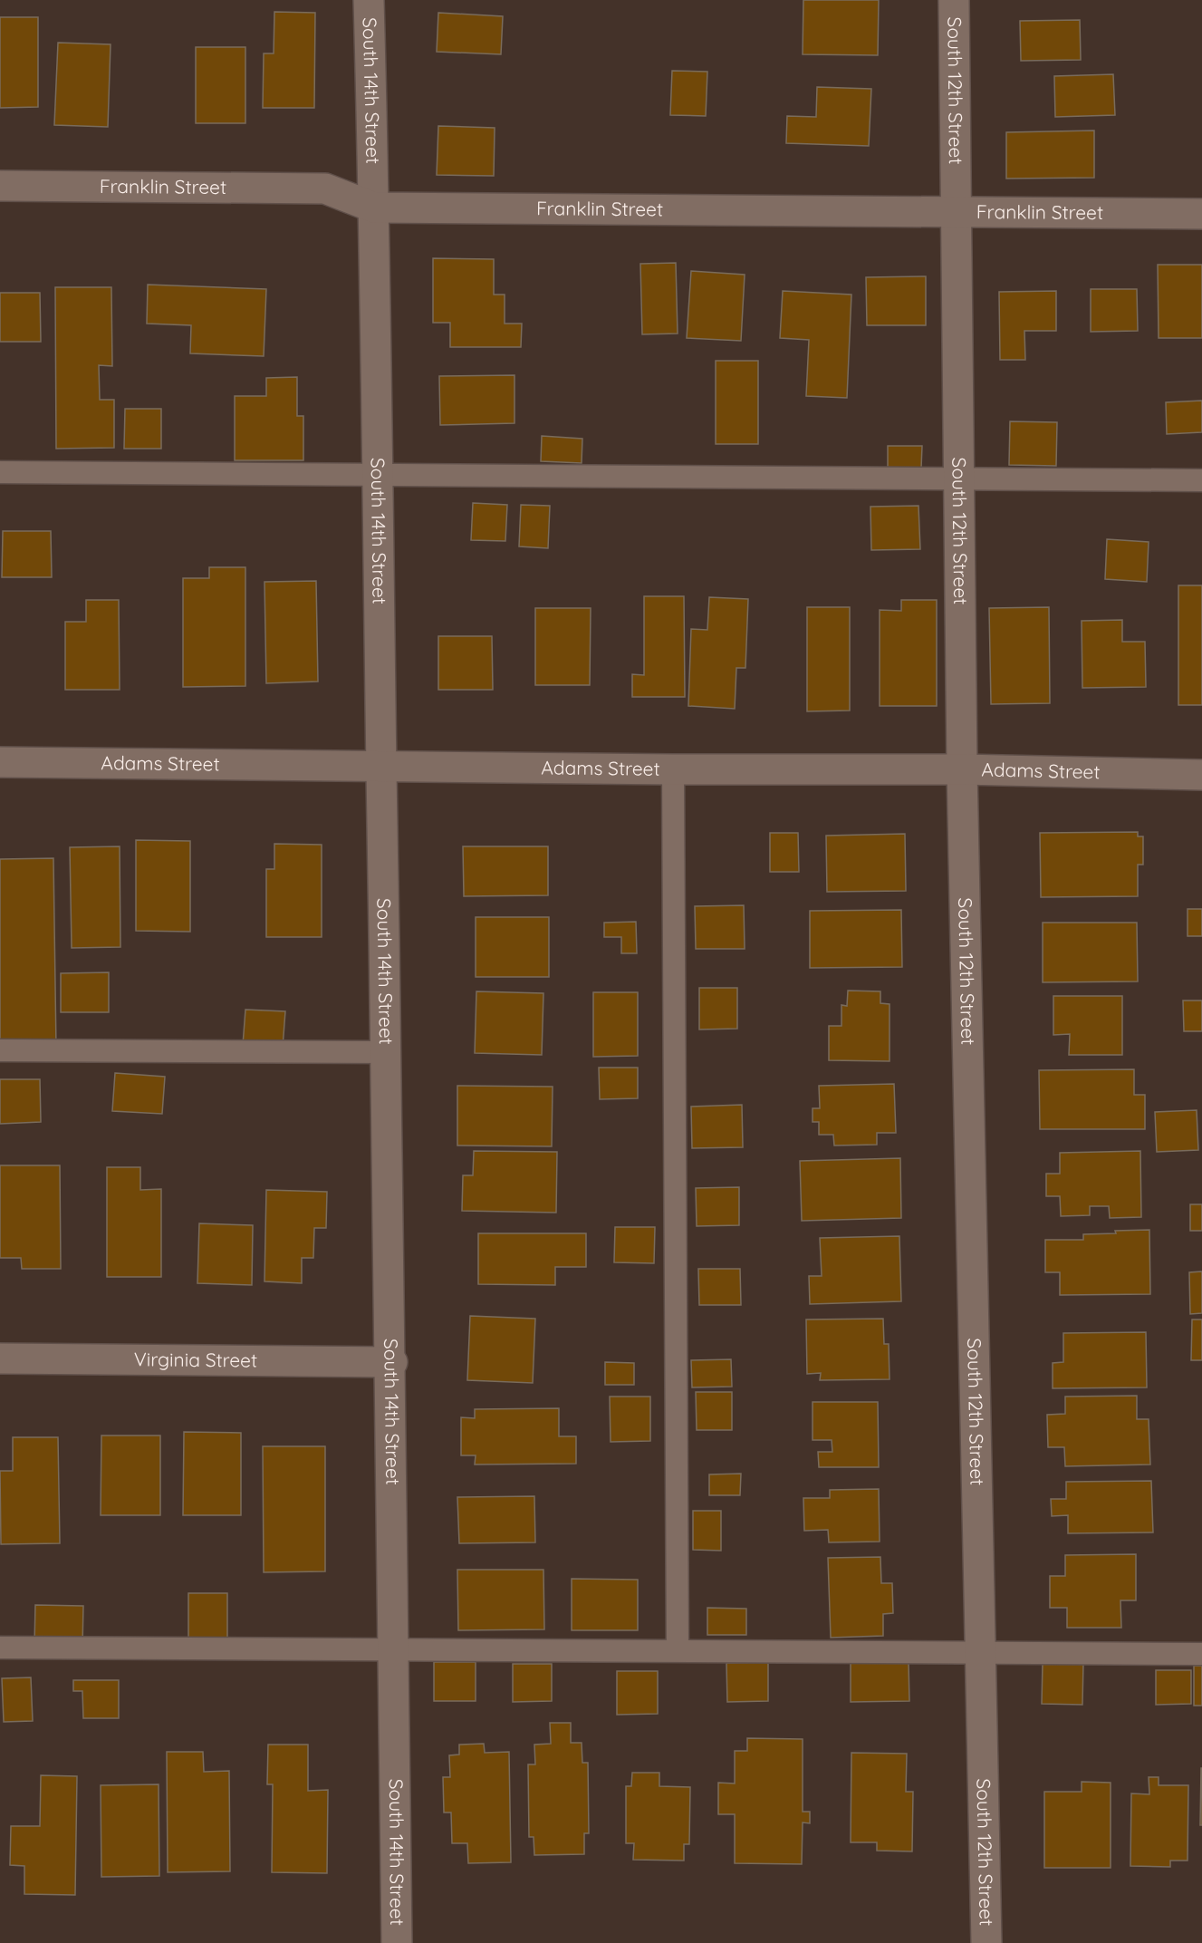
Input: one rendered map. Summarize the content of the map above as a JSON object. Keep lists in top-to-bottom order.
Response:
{
  "streets": {
    "street": [
      "South 14th Street",
      "South 12th Street",
      "Franklin Street",
      "Adams Street",
      "Virginia Street"
    ]
  },
  "crossings": [
    ["South 14th Street", "Franklin Street"],
    ["South 14th Street", "Adams Street"],
    ["South 14th Street", "Virginia Street"],
    ["South 12th Street", "Franklin Street"],
    ["South 12th Street", "Adams Street"]
  ]
}
